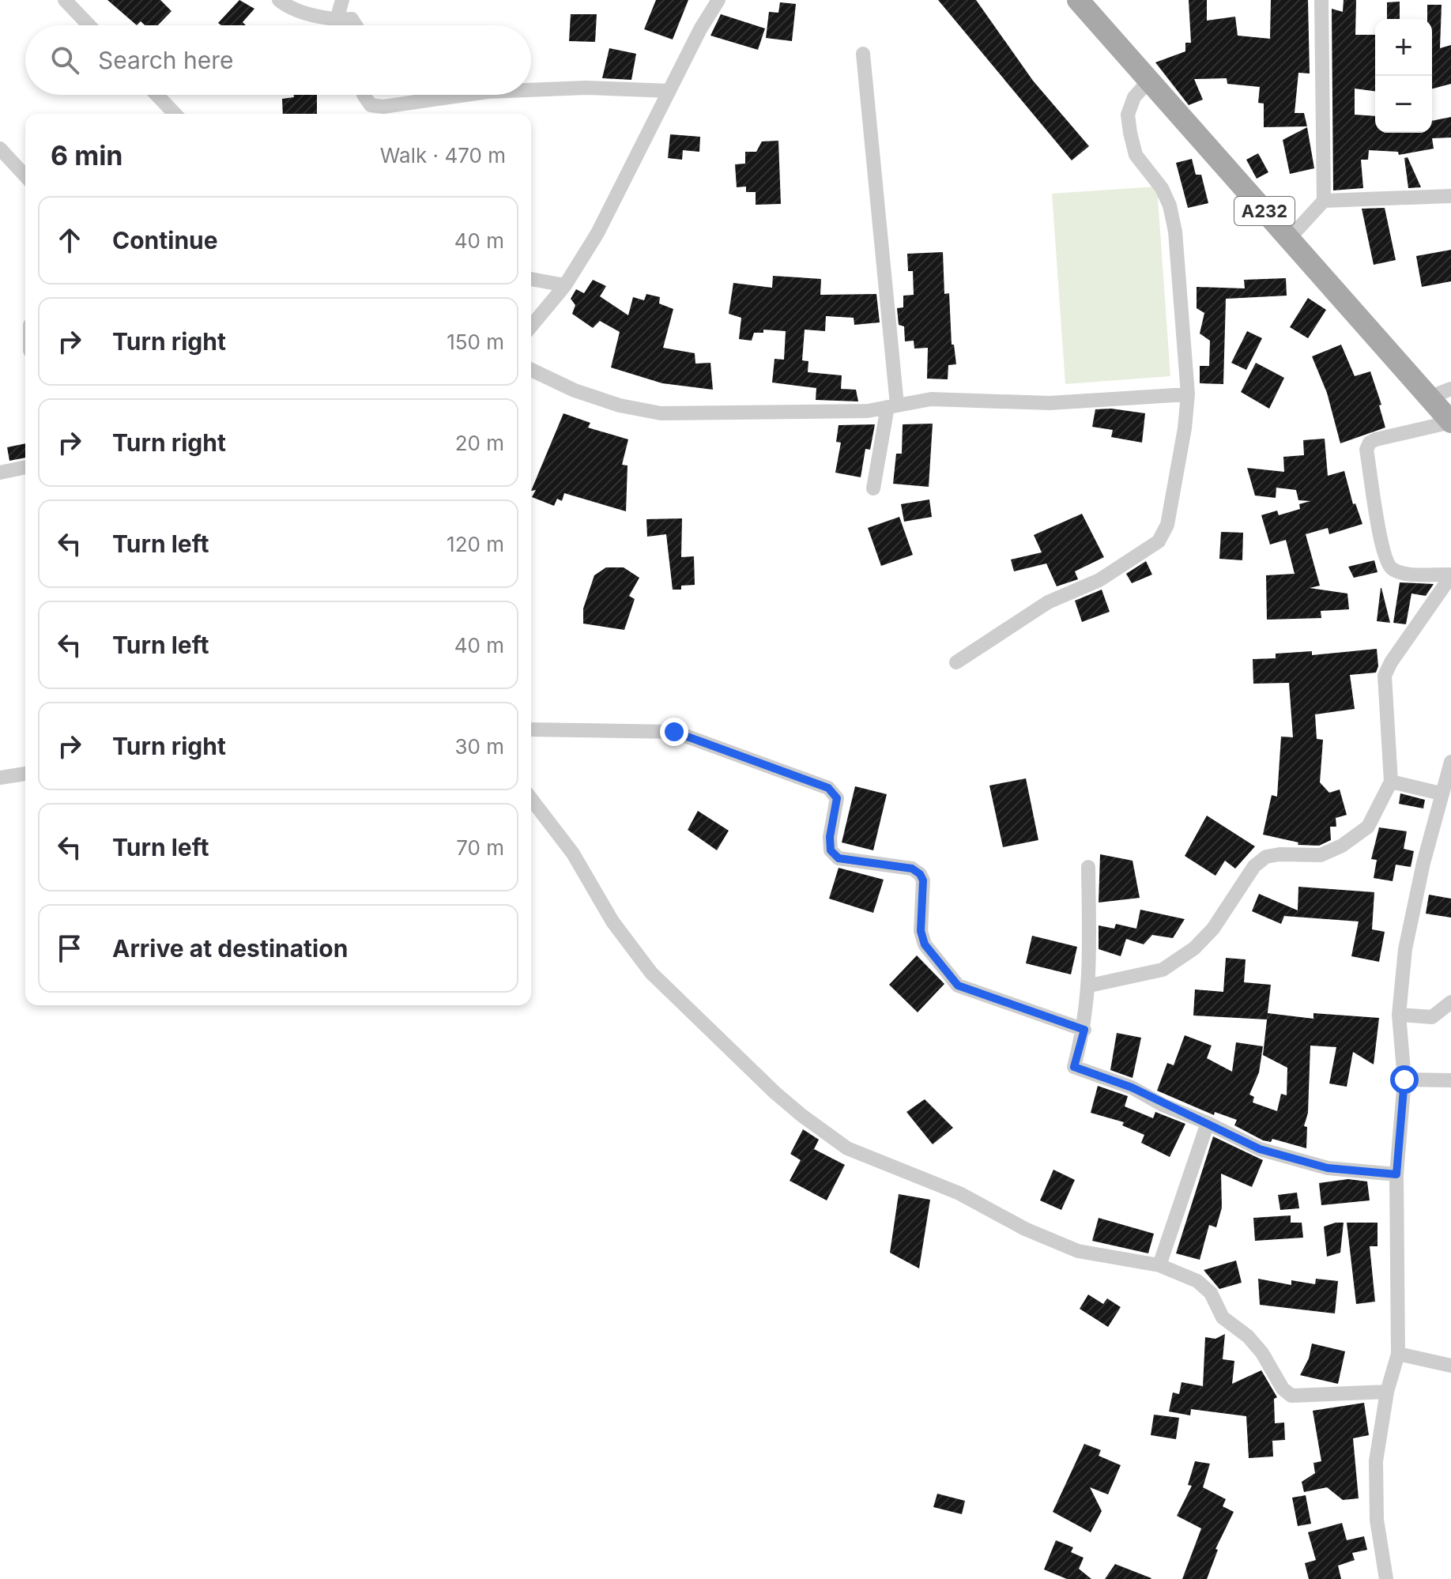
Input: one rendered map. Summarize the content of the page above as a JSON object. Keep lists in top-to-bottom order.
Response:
{
  "streets": {
    "main road": ["A232"]
  },
  "page": {
    "map_buttons": ["+", "−"],
    "search": "Search here",
    "heading": ["6 min", "Walk · 470 m"],
    "list": [
      ["Continue", "40 m"],
      ["Turn right", "150 m"],
      ["Turn right", "20 m"],
      ["Turn left", "120 m"],
      ["Turn left", "40 m"],
      ["Turn right", "30 m"],
      ["Turn left", "70 m"],
      "Arrive at destination"
    ]
  }
}
